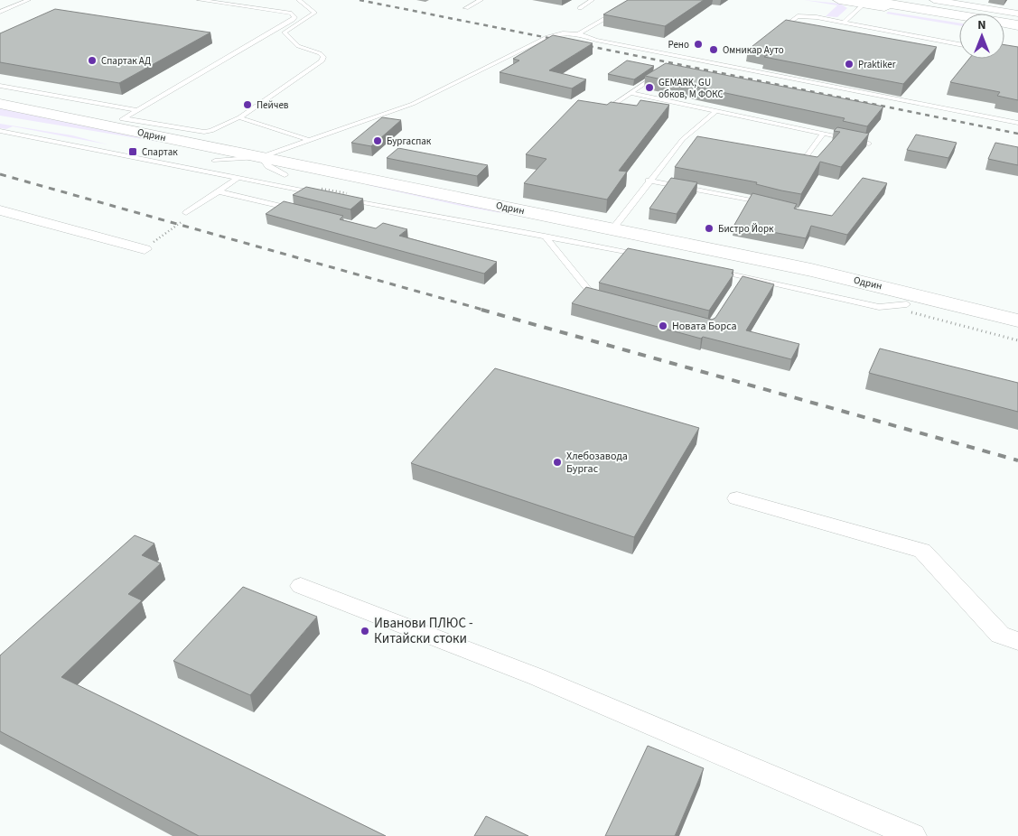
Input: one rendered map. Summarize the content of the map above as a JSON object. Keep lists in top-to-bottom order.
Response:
{
  "streets": {
    "main road": ["Одрин"]
  },
  "places": {
    "other": [
      "Рено",
      "Омникар Ауто",
      "Спартак АД",
      "Praktiker",
      "GEMARK, GU обков, М ФОКС",
      "Пейчев",
      "Бургаспак",
      "Бистро Йорк",
      "Новата Борса",
      "Хлебозавода Бургас",
      "Иванови ПЛЮС - Китайски стоки"
    ],
    "transit": ["Спартак"]
  },
  "north": "top"
}
